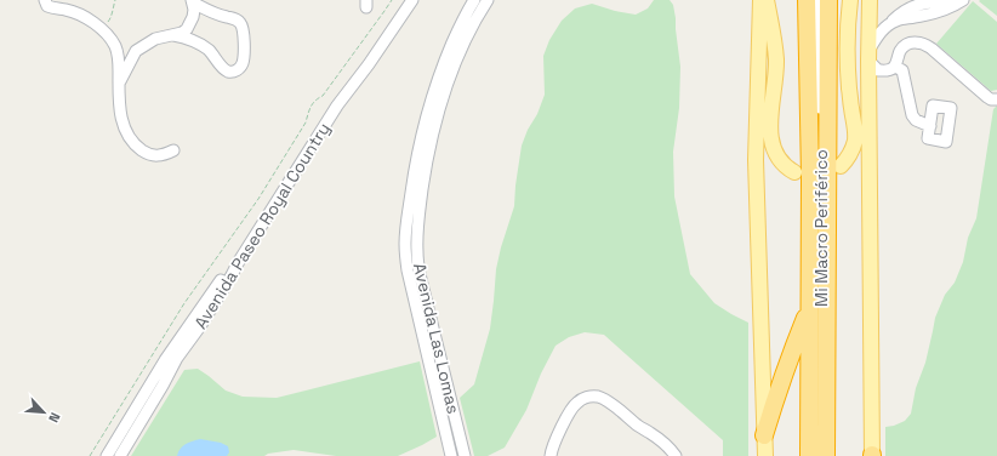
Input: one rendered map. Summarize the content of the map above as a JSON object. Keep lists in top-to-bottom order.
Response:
{
  "streets": {
    "street": ["Avenida Paseo Royal Country", "Mi Macro Periférico", "Avenida Las Lomas"]
  },
  "north": "bottom right"
}
